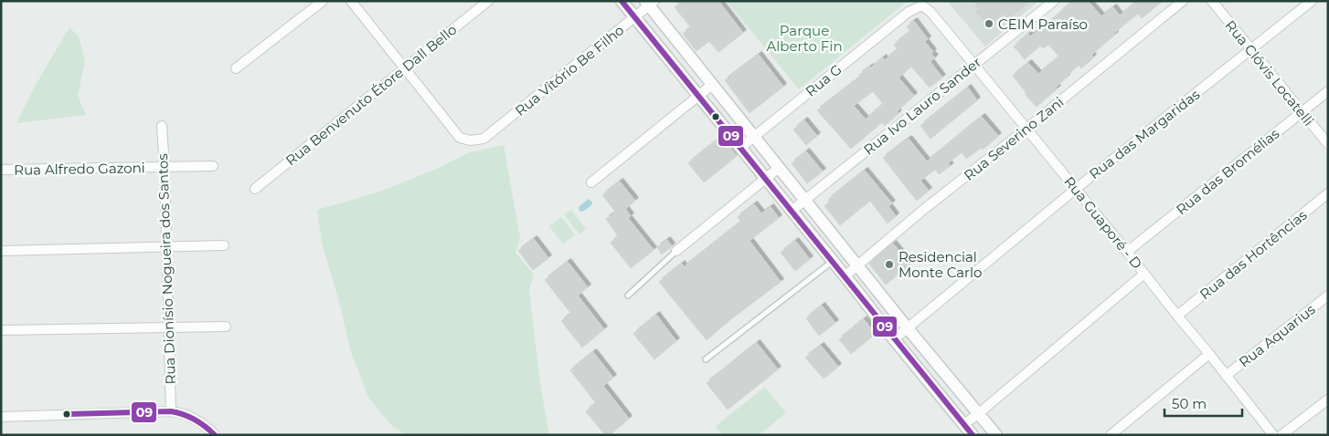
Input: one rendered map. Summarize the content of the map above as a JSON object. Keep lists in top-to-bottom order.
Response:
{
  "streets": {
    "street": [
      "Rua Vitório Be Filho",
      "Rua Clóvis Locatelli",
      "Rua G",
      "Rua Benvenuto Étore Dall Bello",
      "Rua Ivo Lauro Sander",
      "Rua das Margaridas",
      "Rua Severino Zani",
      "Rua Alfredo Gazoni",
      "Rua das Bromélias",
      "Rua Guaporé - D",
      "Rua das Hortências",
      "Rua Dionísio Nogueira dos Santos",
      "Rua Aquarius"
    ]
  },
  "crossings": [
    ["Rua Vitório Be Filho", "Rua Benvenuto Étore Dall Bello"],
    ["Rua Clóvis Locatelli", "Rua das Margaridas"],
    ["Rua Clóvis Locatelli", "Rua das Bromélias"],
    ["Rua G", "Rua Guaporé - D"],
    ["Rua Ivo Lauro Sander", "Rua Guaporé - D"],
    ["Rua das Margaridas", "Rua Guaporé - D"],
    ["Rua Severino Zani", "Rua Guaporé - D"],
    ["Rua Alfredo Gazoni", "Rua Dionísio Nogueira dos Santos"],
    ["Rua das Bromélias", "Rua Guaporé - D"],
    ["Rua Guaporé - D", "Rua das Hortências"],
    ["Rua Guaporé - D", "Rua Aquarius"]
  ],
  "parks": ["Parque Alberto Fin"],
  "places": ["CEIM Paraíso", "Residencial Monte Carlo"],
  "lines": ["transit line 09"],
  "scale_bar": "50 m"
}
